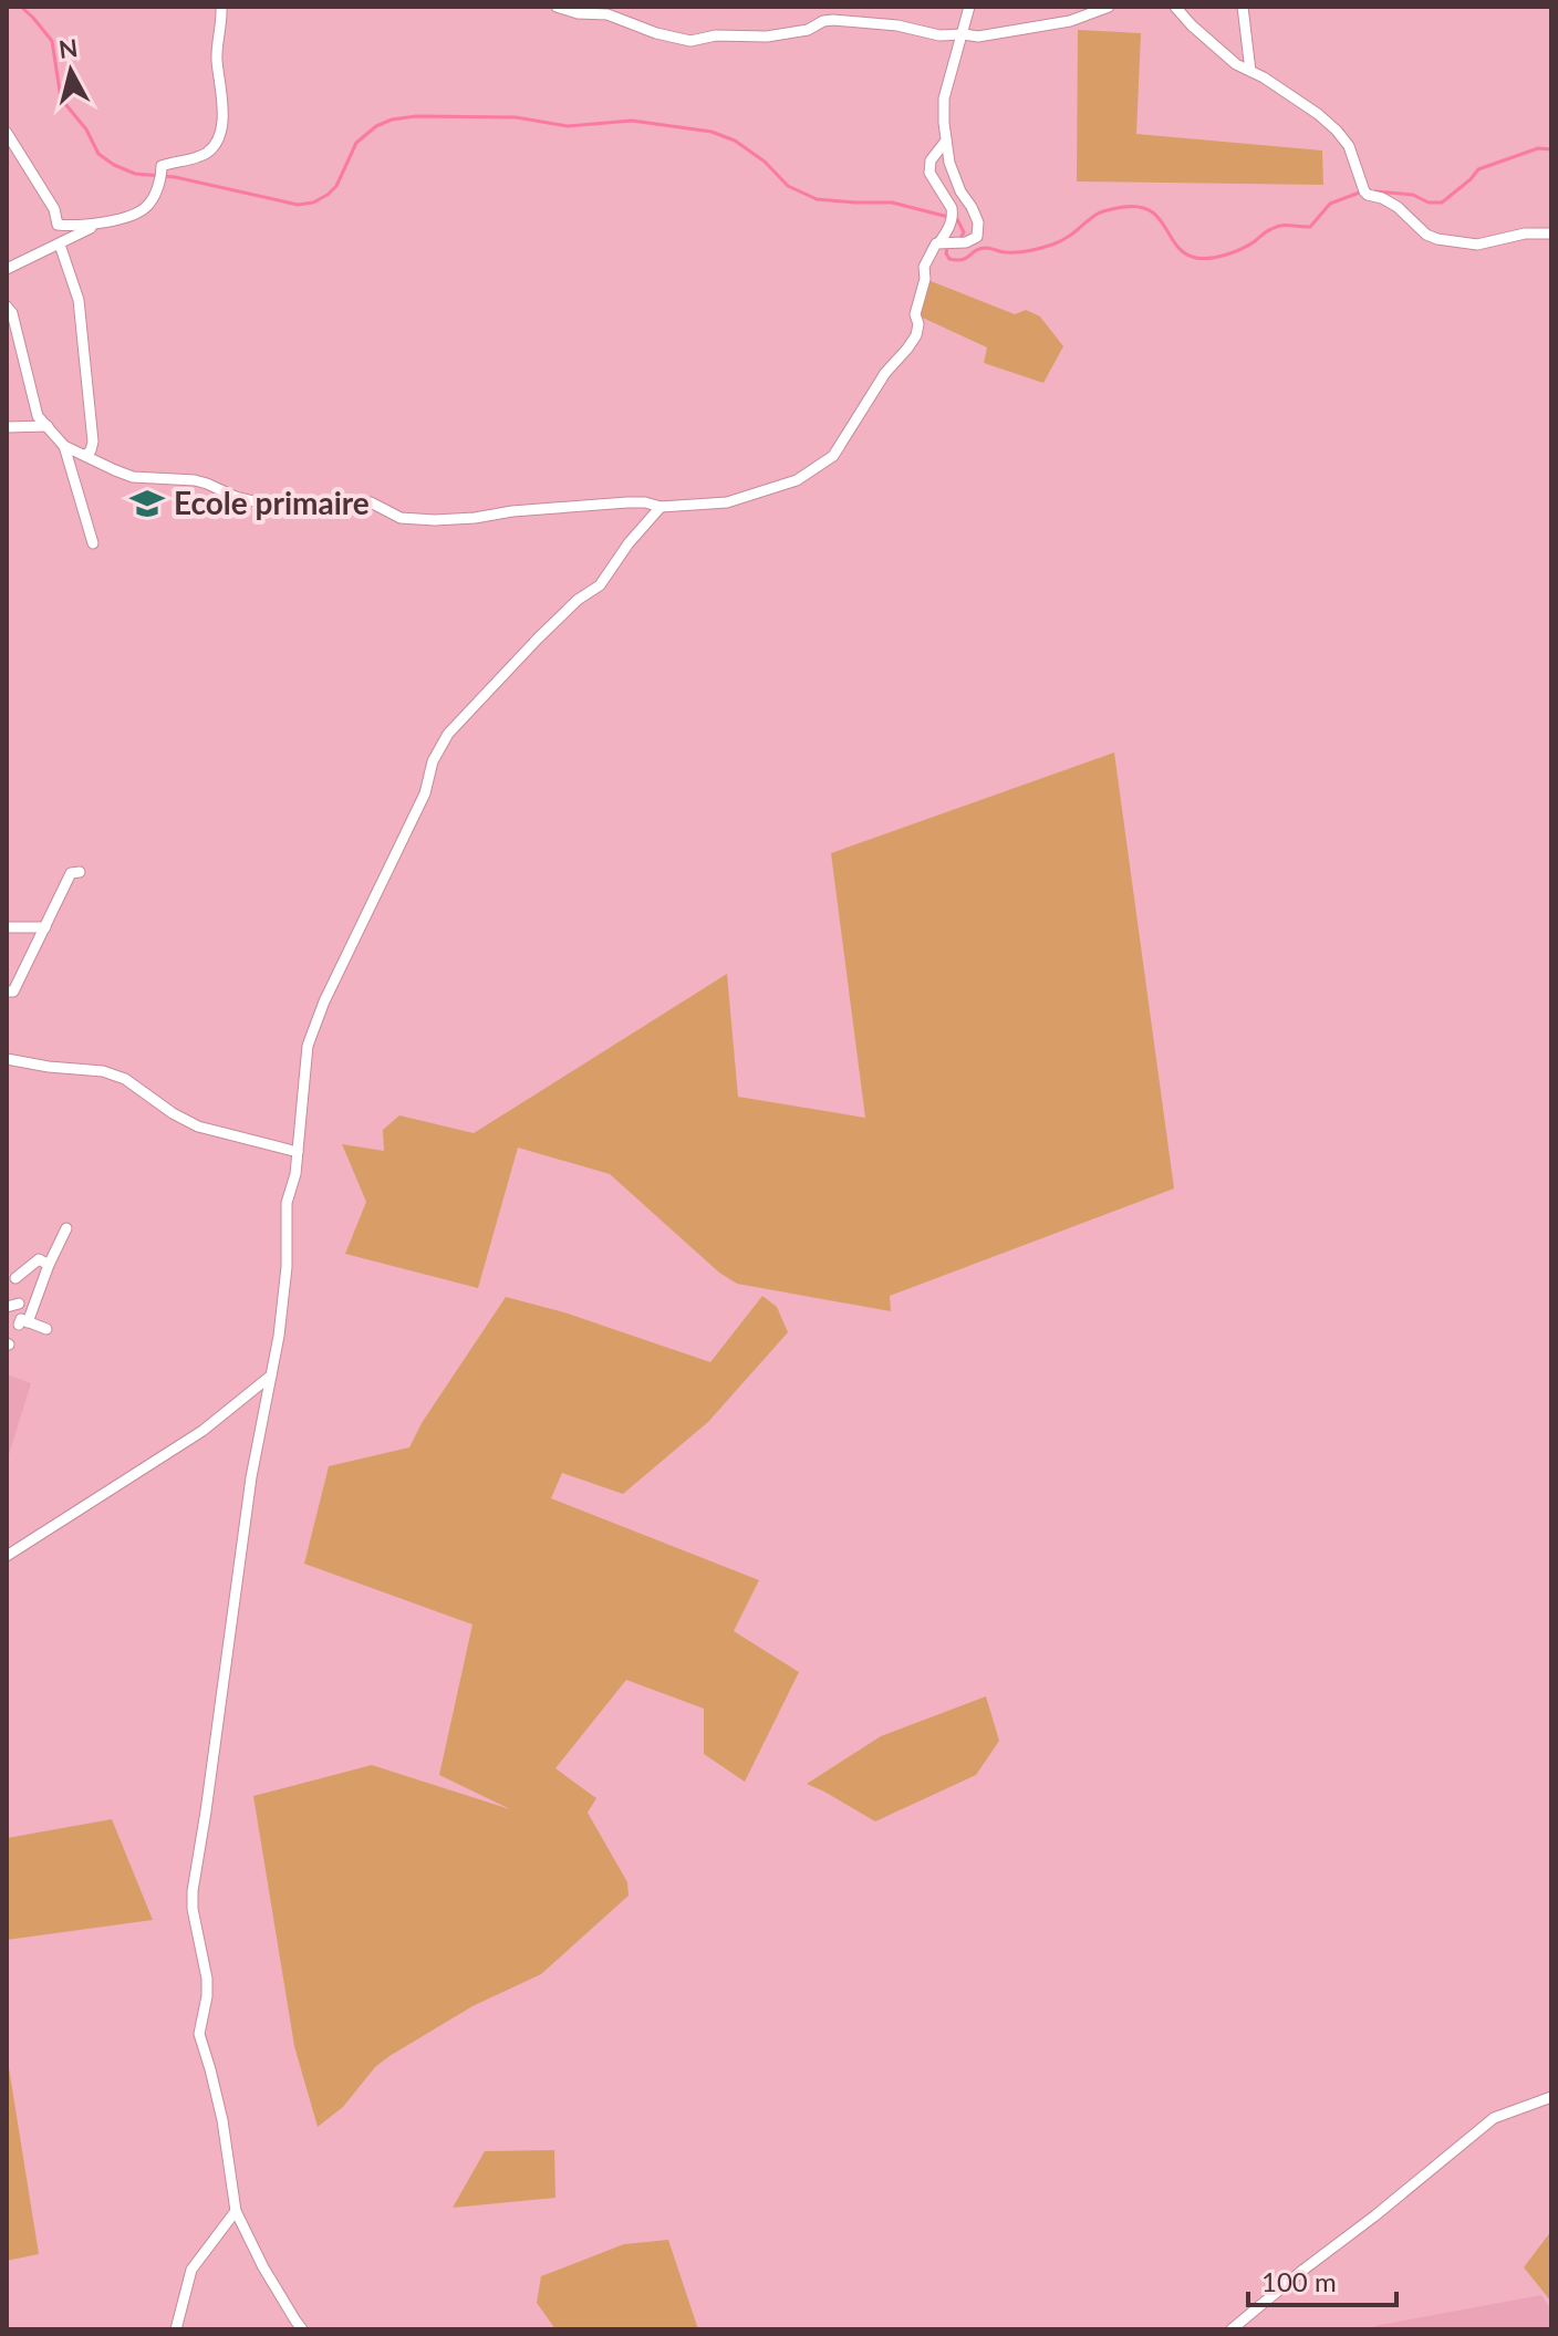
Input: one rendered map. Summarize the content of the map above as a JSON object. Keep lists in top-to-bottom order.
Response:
{
  "places": {
    "school or university": ["Ecole primaire"]
  },
  "scale_bar": "100 m",
  "north": "top"
}
